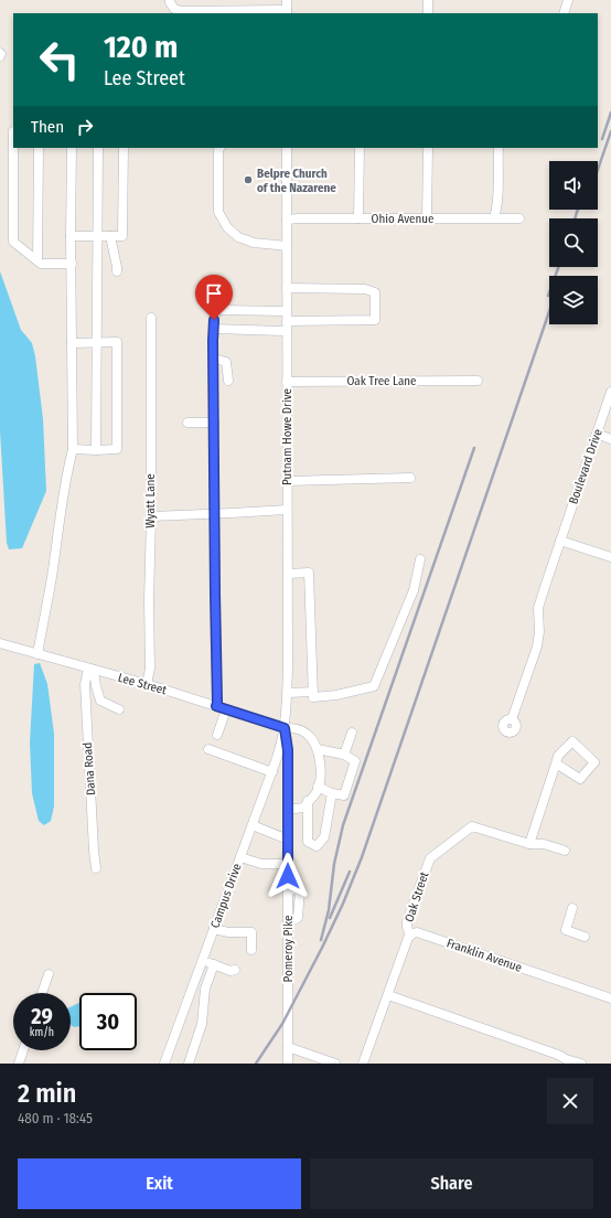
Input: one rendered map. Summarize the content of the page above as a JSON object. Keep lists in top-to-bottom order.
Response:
{
  "streets": {
    "street": [
      "Ohio Avenue",
      "Oak Tree Lane",
      "Putnam Howe Drive",
      "Boulevard Drive",
      "Wyatt Lane",
      "Lee Street",
      "Dana Road",
      "Campus Drive",
      "Oak Street",
      "Pomeroy Pike",
      "Franklin Avenue"
    ]
  },
  "crossings": [
    ["Ohio Avenue", "Putnam Howe Drive"],
    ["Oak Tree Lane", "Putnam Howe Drive"],
    ["Putnam Howe Drive", "Lee Street"],
    ["Putnam Howe Drive", "Campus Drive"],
    ["Putnam Howe Drive", "Pomeroy Pike"],
    ["Wyatt Lane", "Lee Street"],
    ["Lee Street", "Dana Road"],
    ["Lee Street", "Campus Drive"],
    ["Lee Street", "Pomeroy Pike"],
    ["Campus Drive", "Pomeroy Pike"],
    ["Oak Street", "Franklin Avenue"]
  ],
  "places": ["Belpre Church of the Nazarene"],
  "page": {
    "turn": ["120 m", "Lee Street"],
    "then": "Then",
    "speed": "29 km/h",
    "limit": "30",
    "heading": ["2 min", "480 m · 18:45"],
    "buttons": ["Exit", "Share"]
  }
}
